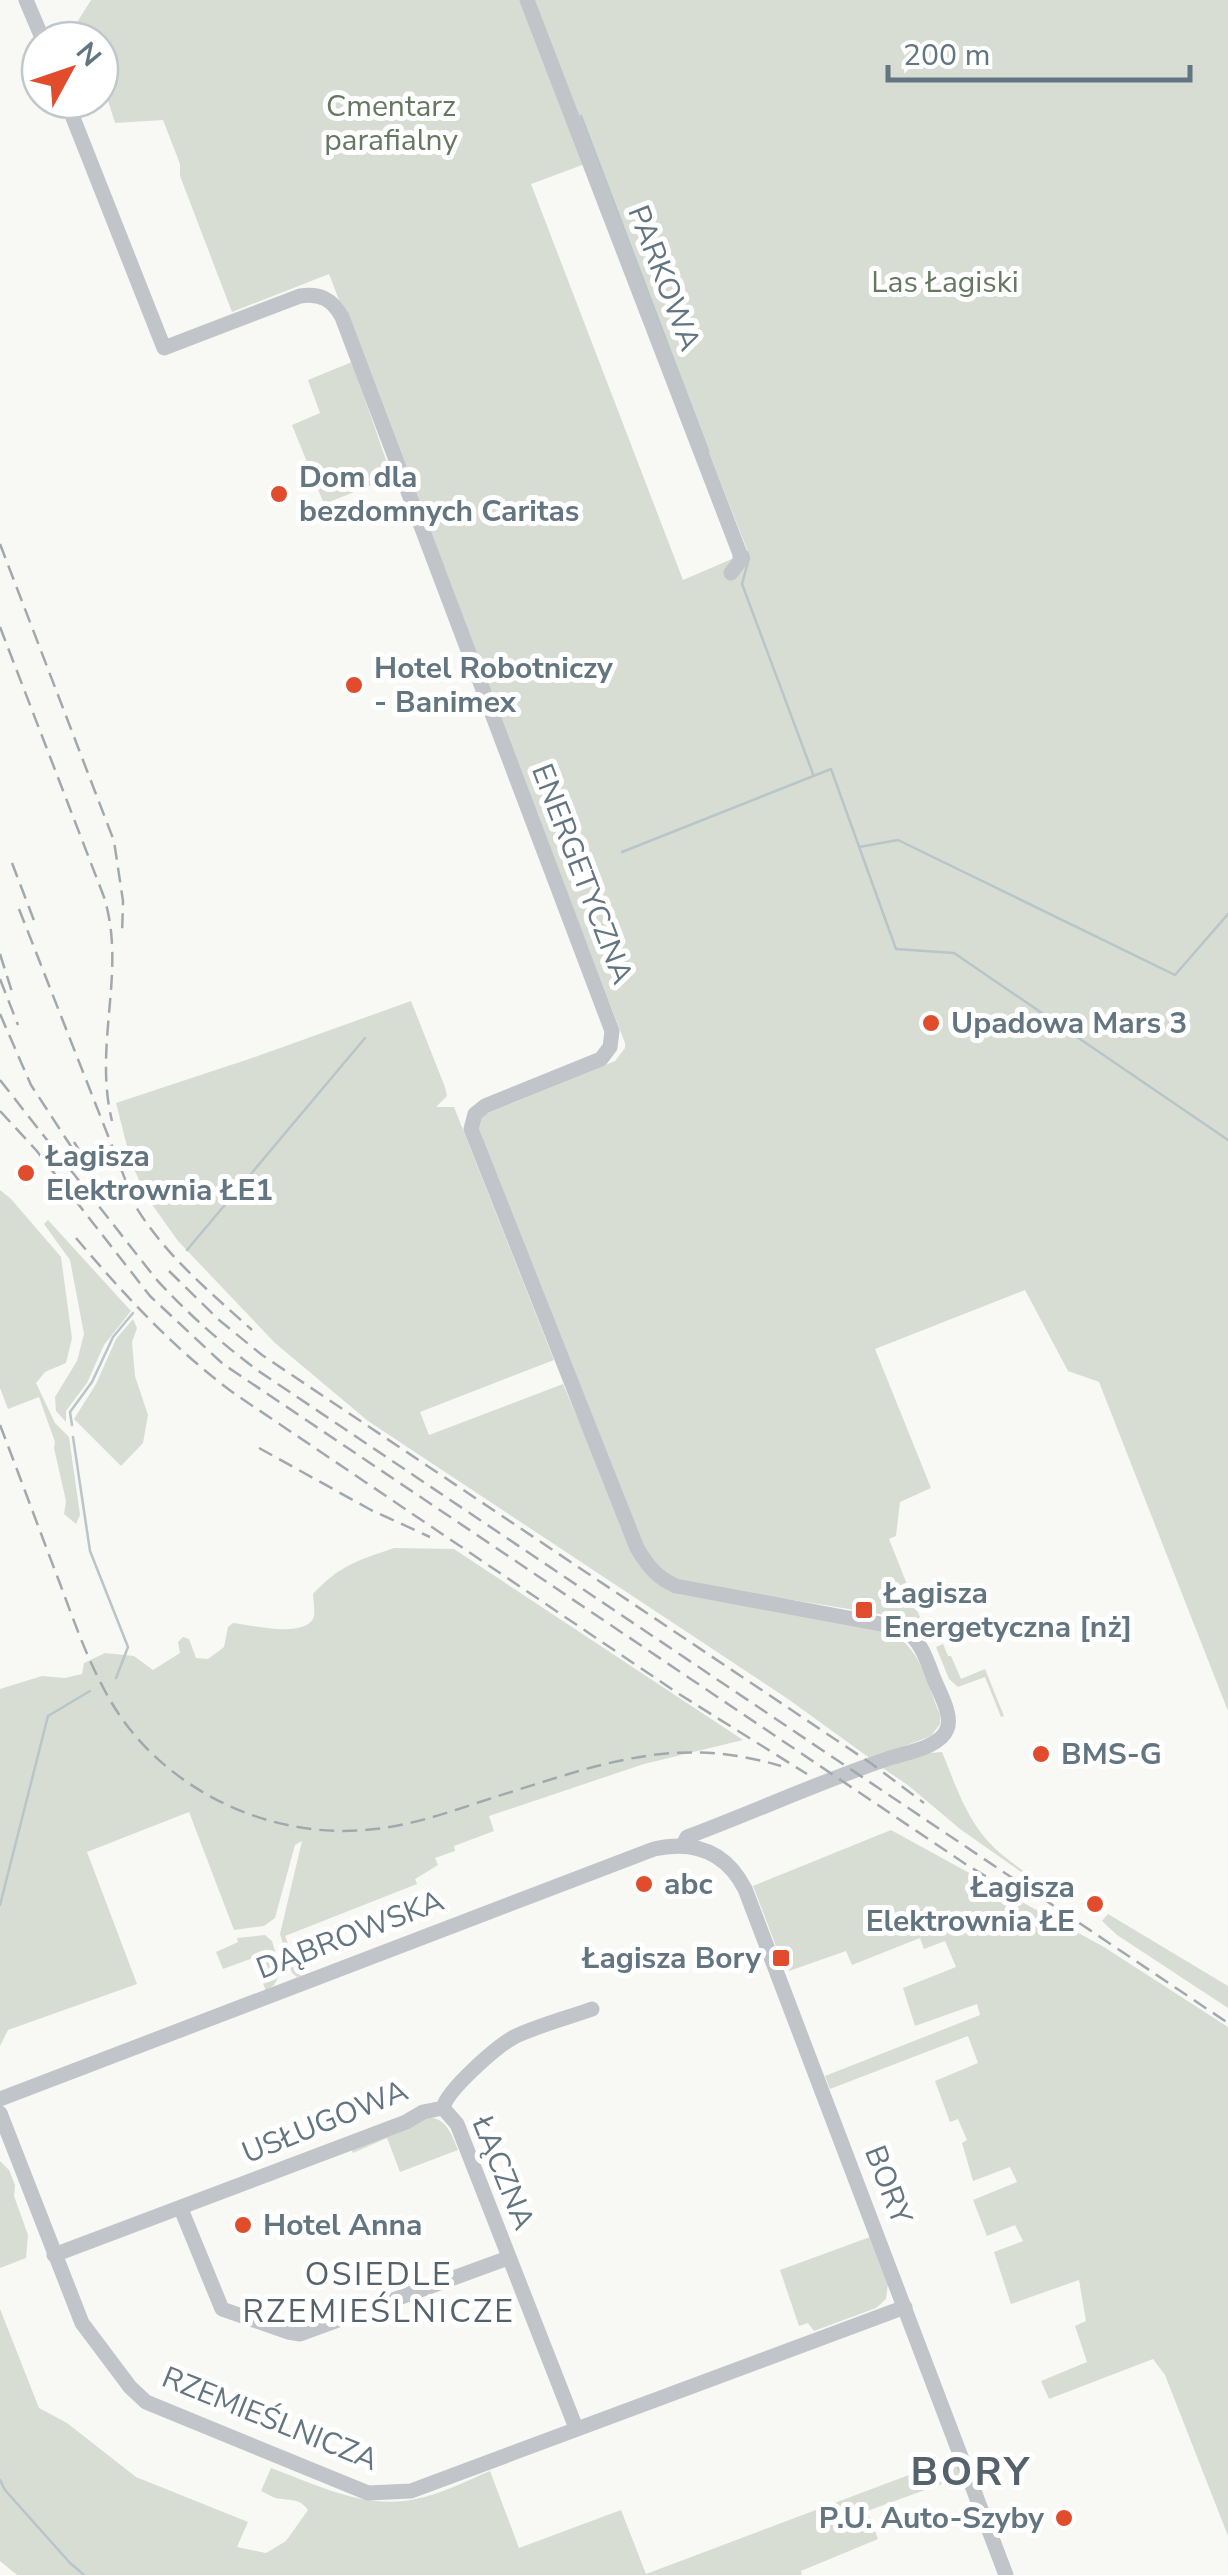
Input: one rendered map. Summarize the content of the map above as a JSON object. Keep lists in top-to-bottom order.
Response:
{
  "streets": {
    "street": [
      "PARKOWA",
      "ENERGETYCZNA",
      "DĄBROWSKA",
      "USŁUGOWA",
      "ŁĄCZNA",
      "BORY",
      "RZEMIEŚLNICZA"
    ]
  },
  "crossings": [
    ["ENERGETYCZNA", "DĄBROWSKA"],
    ["USŁUGOWA", "ŁĄCZNA"],
    ["USŁUGOWA", "RZEMIEŚLNICZA"],
    ["ŁĄCZNA", "RZEMIEŚLNICZA"],
    ["BORY", "RZEMIEŚLNICZA"]
  ],
  "districts": ["OSIEDLE RZEMIEŚLNICZE", "BORY"],
  "parks": ["Cmentarz parafialny", "Las Łagiski"],
  "places": {
    "other": [
      "Dom dla bezdomnych Caritas",
      "Hotel Robotniczy - Banimex",
      "Upadowa Mars 3",
      "Łagisza Elektrownia ŁE1",
      "BMS-G",
      "abc",
      "Łagisza Elektrownia ŁE",
      "Hotel Anna",
      "P.U. Auto-Szyby"
    ],
    "transit": ["Łagisza Energetyczna [nż]", "Łagisza Bory"]
  },
  "scale_bar": "200 m",
  "north": "top right"
}
